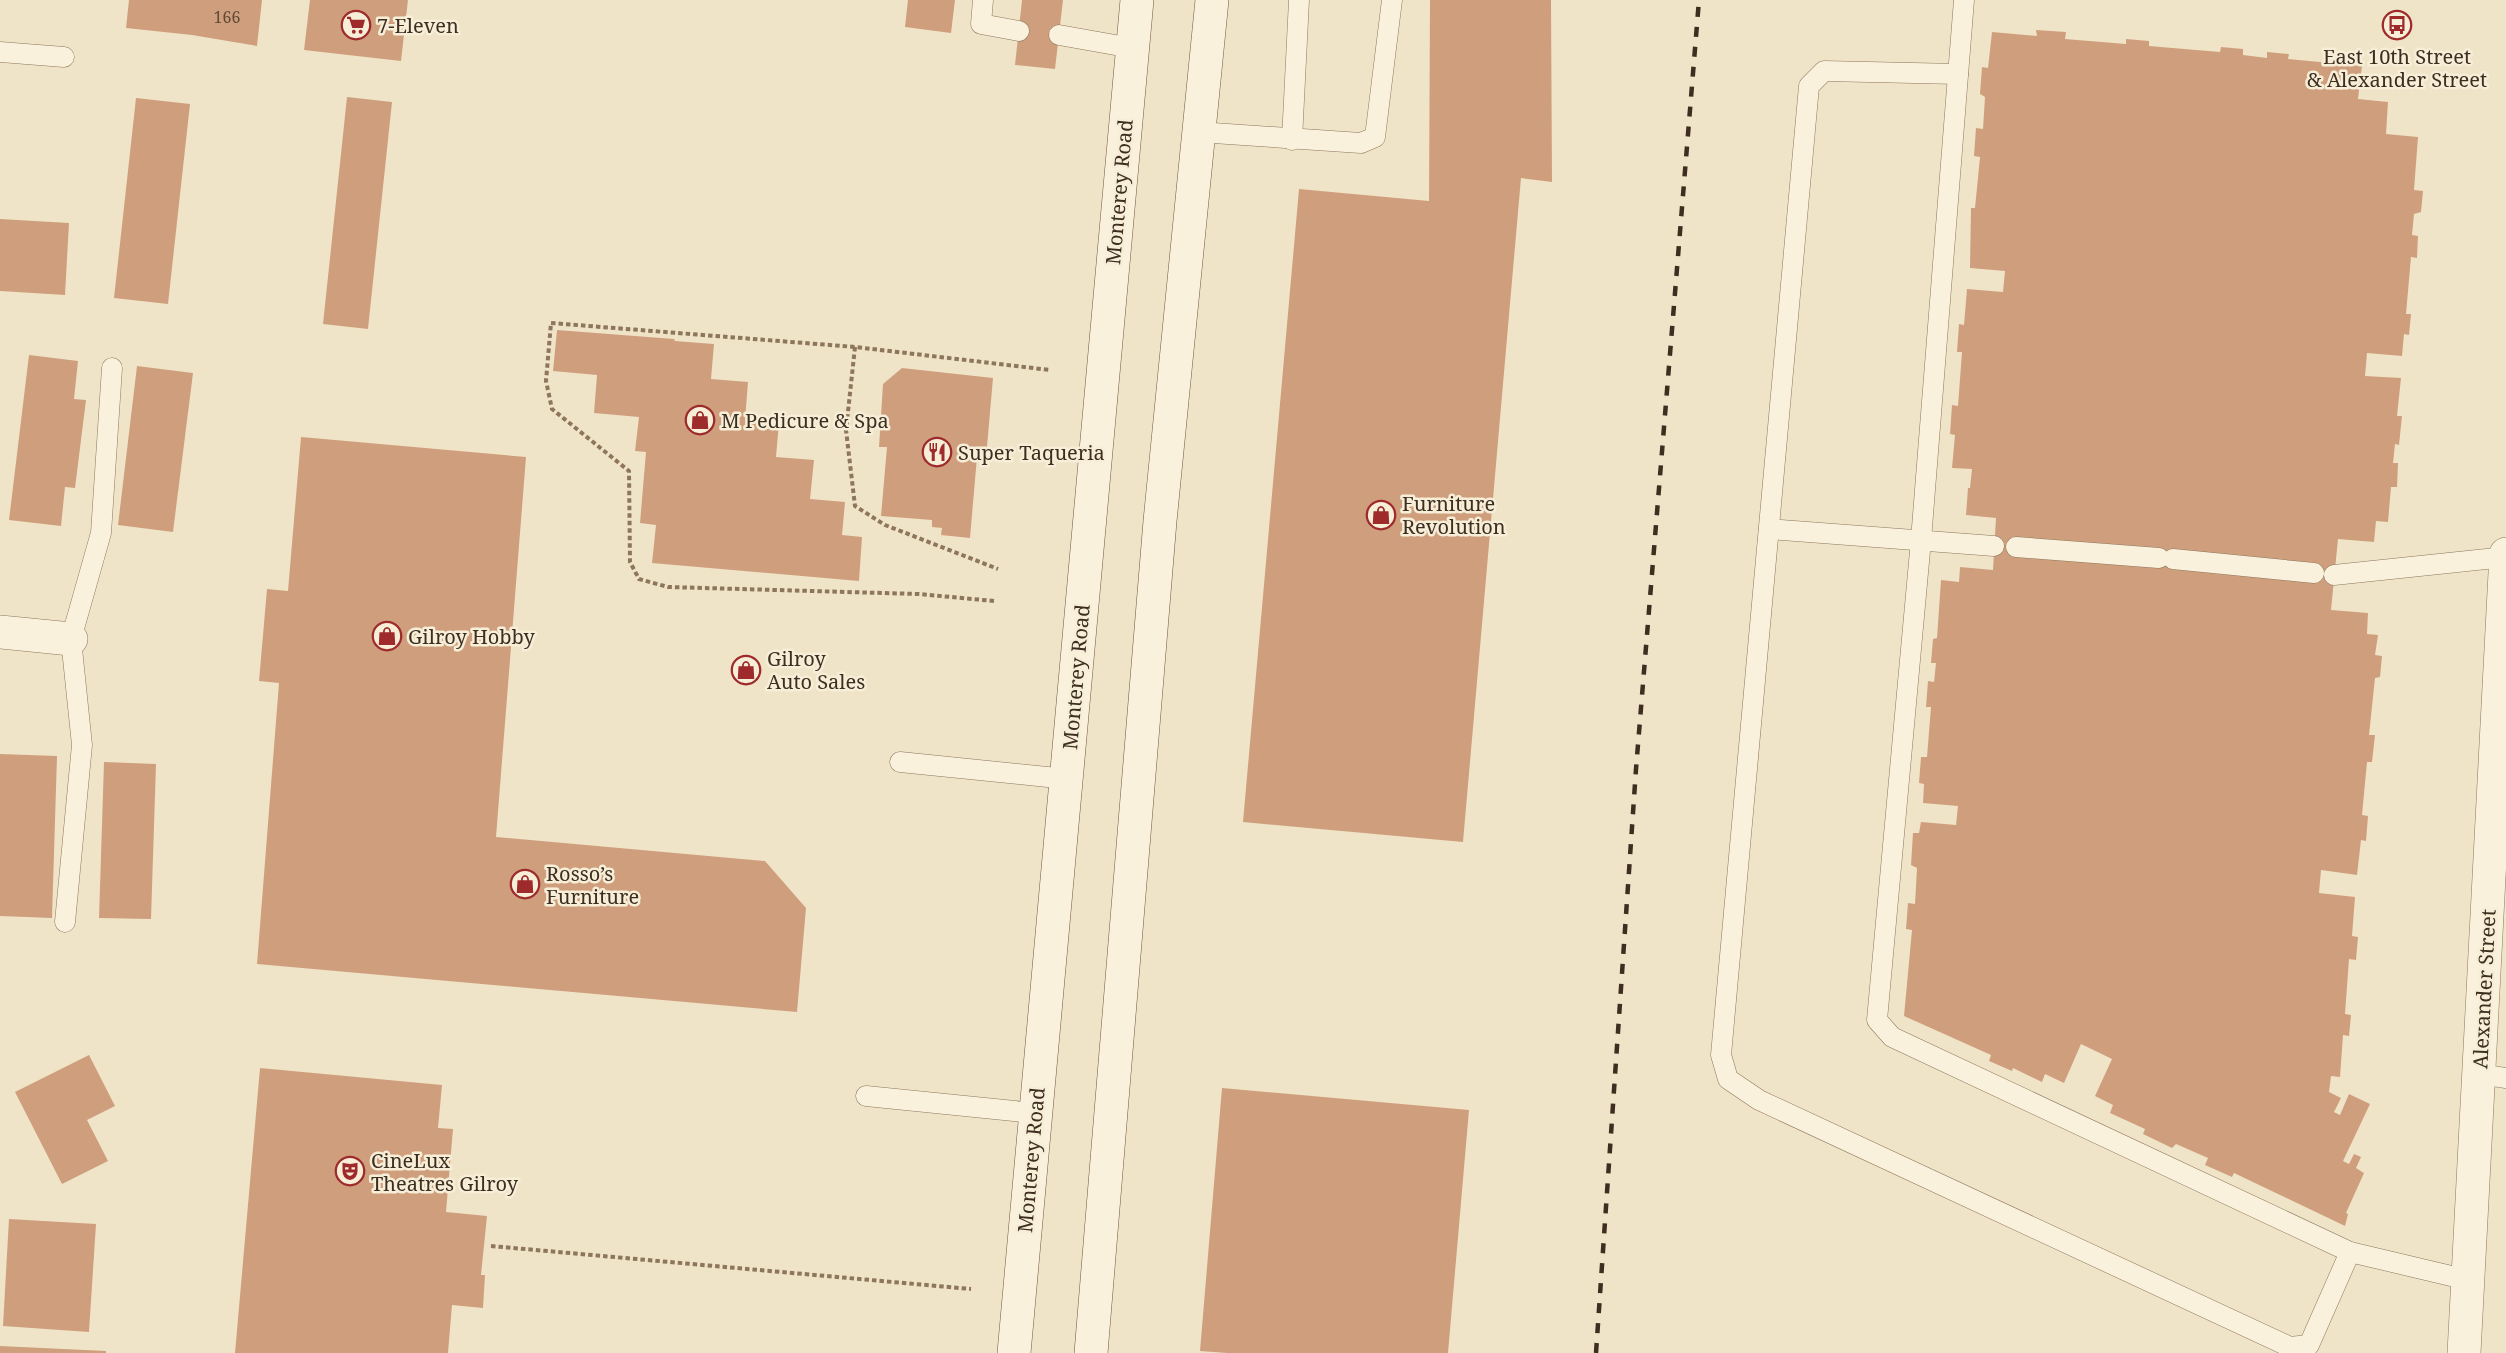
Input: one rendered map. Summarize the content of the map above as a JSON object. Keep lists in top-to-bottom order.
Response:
{
  "streets": {
    "main road": ["Monterey Road", "Alexander Street"]
  },
  "places": {
    "supermarket": ["7-Eleven"],
    "bus stop": ["East 10th Street & Alexander Street"],
    "shop": [
      "M Pedicure & Spa",
      "Furniture Revolution",
      "Gilroy Hobby",
      "Gilroy Auto Sales",
      "Rosso’s Furniture"
    ],
    "restaurant": ["Super Taqueria"],
    "theatre": ["CineLux Theatres Gilroy"]
  },
  "house_numbers": ["166"]
}
